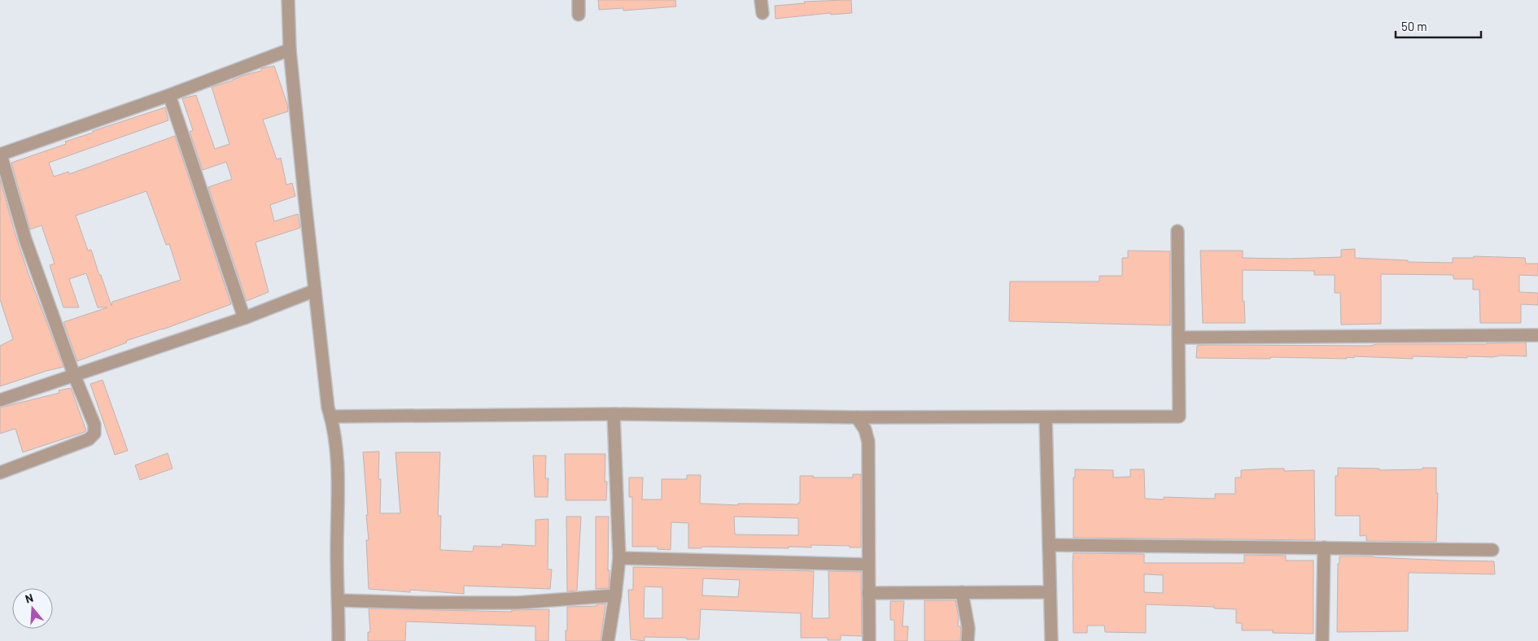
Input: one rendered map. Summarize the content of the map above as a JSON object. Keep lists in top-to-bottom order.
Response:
{
  "scale_bar": "50 m",
  "north": "top"
}
